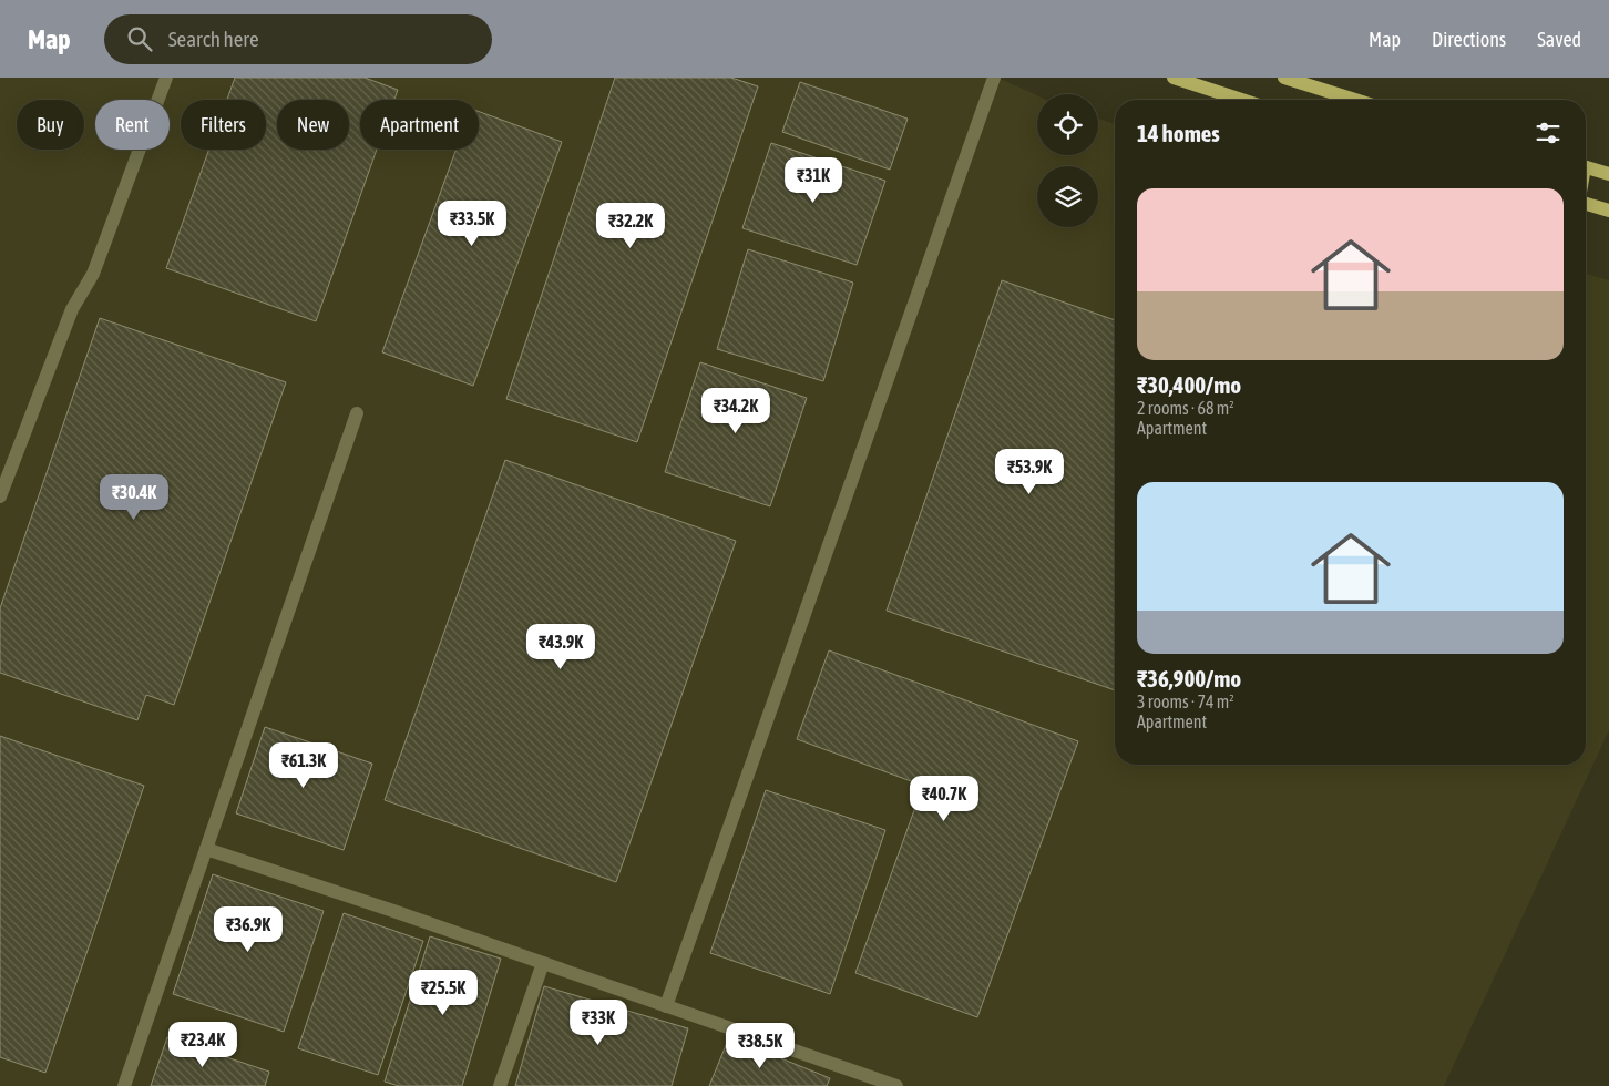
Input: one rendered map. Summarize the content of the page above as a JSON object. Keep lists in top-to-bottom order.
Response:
{
  "page": {
    "header": "Map",
    "search": "Search here",
    "nav": ["Map", "Directions", "Saved"],
    "chip": [
      "Buy",
      "Rent",
      "Filters",
      "New",
      "Apartment"
    ],
    "heading": "14 homes",
    "price": [
      "₹31K",
      "₹33.5K",
      "₹32.2K",
      "₹34.2K",
      "₹53.9K",
      "₹30.4K",
      "₹43.9K",
      "₹61.3K",
      "₹40.7K",
      "₹36.9K",
      "₹25.5K",
      "₹33K",
      "₹23.4K",
      "₹38.5K"
    ],
    "list": [
      {
        "name": "₹30,400/mo",
        "note": "2 rooms · 68 m² · Apartment"
      },
      {
        "name": "₹36,900/mo",
        "note": "3 rooms · 74 m² · Apartment"
      }
    ]
  }
}
